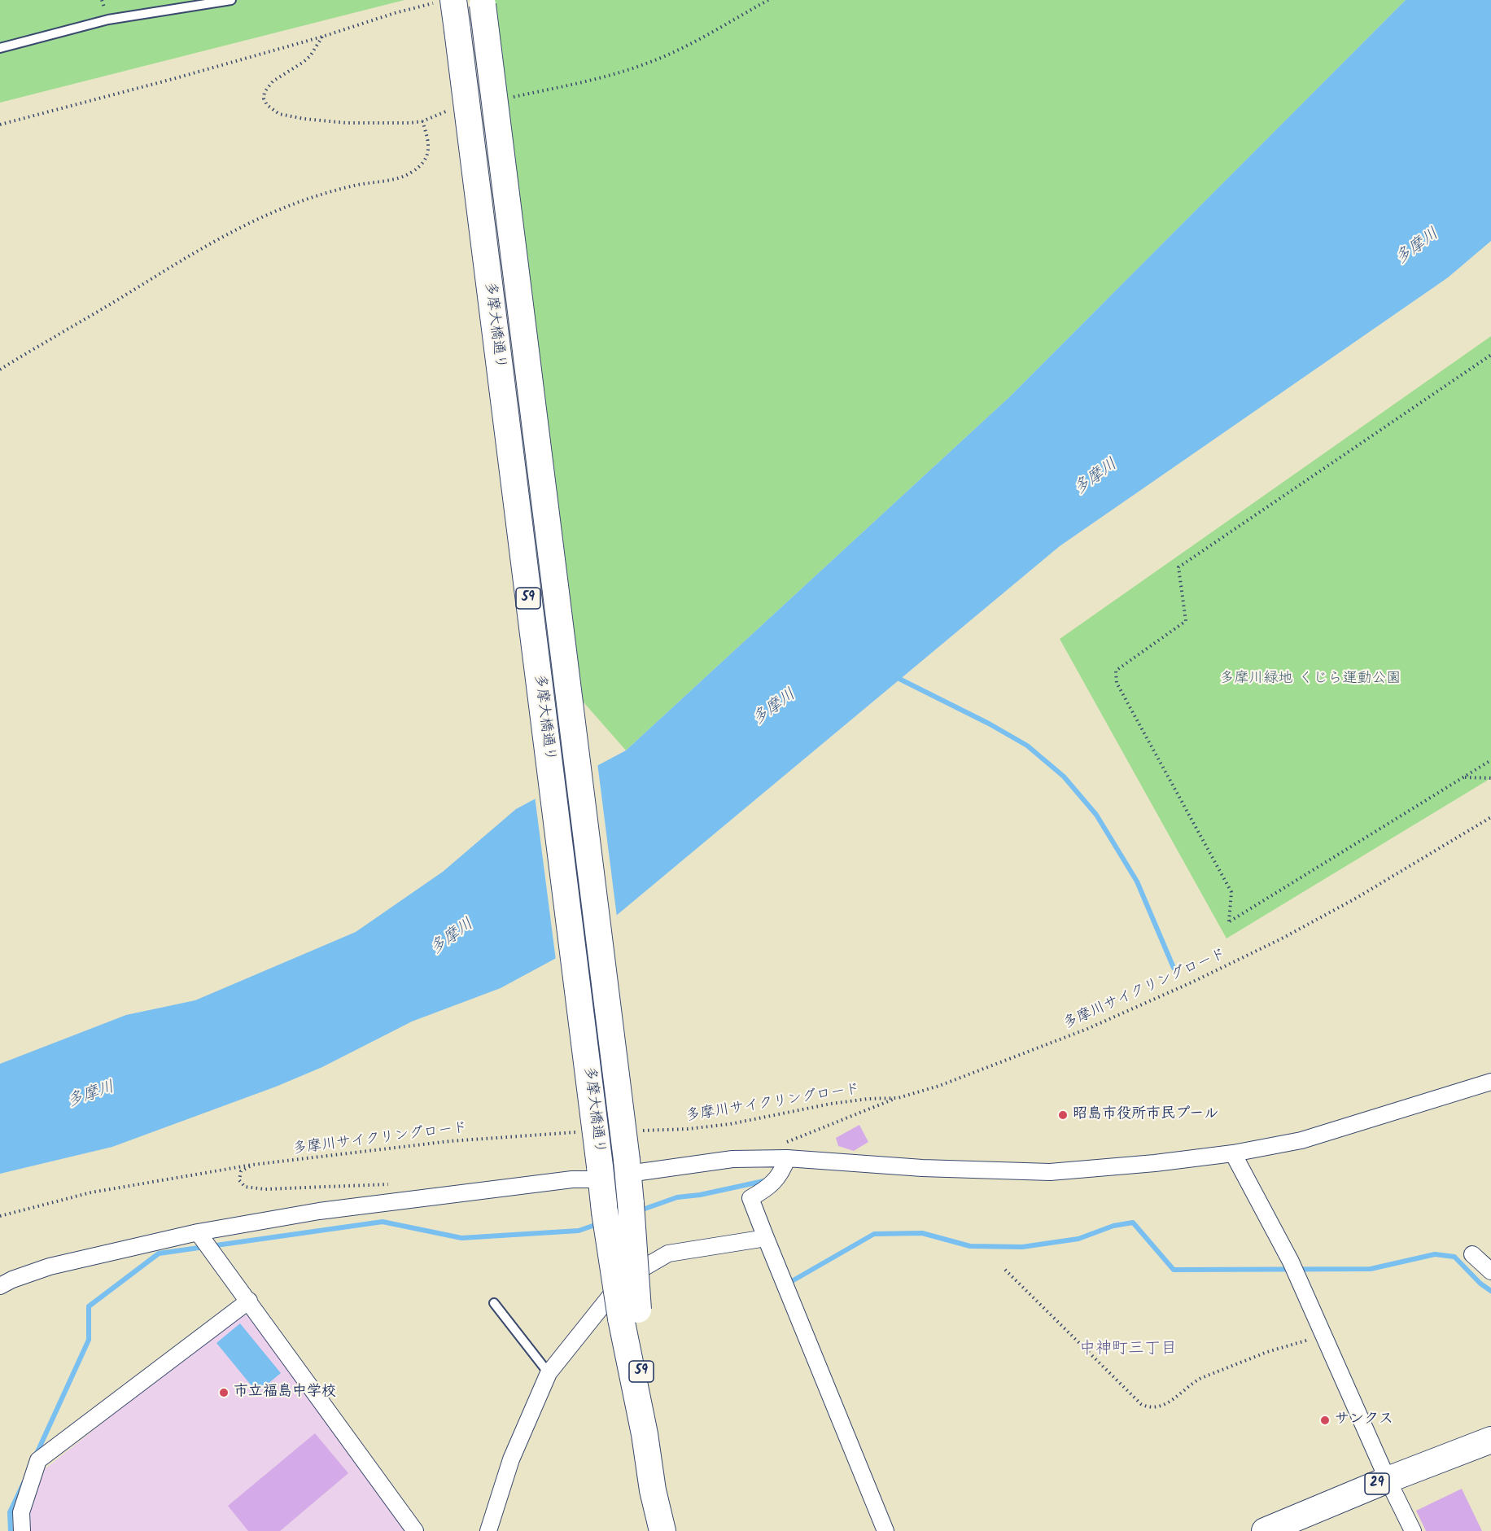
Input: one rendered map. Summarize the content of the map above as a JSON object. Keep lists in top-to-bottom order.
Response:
{
  "streets": {
    "main road": ["多摩大橋通り", "59", "29"],
    "path": ["多摩川サイクリングロード"]
  },
  "districts": ["中神町三丁目"],
  "water": ["多摩川"],
  "parks": ["多摩川緑地 くじら運動公園"],
  "places": ["昭島市役所市民プール", "市立福島中学校", "サンクス"]
}
